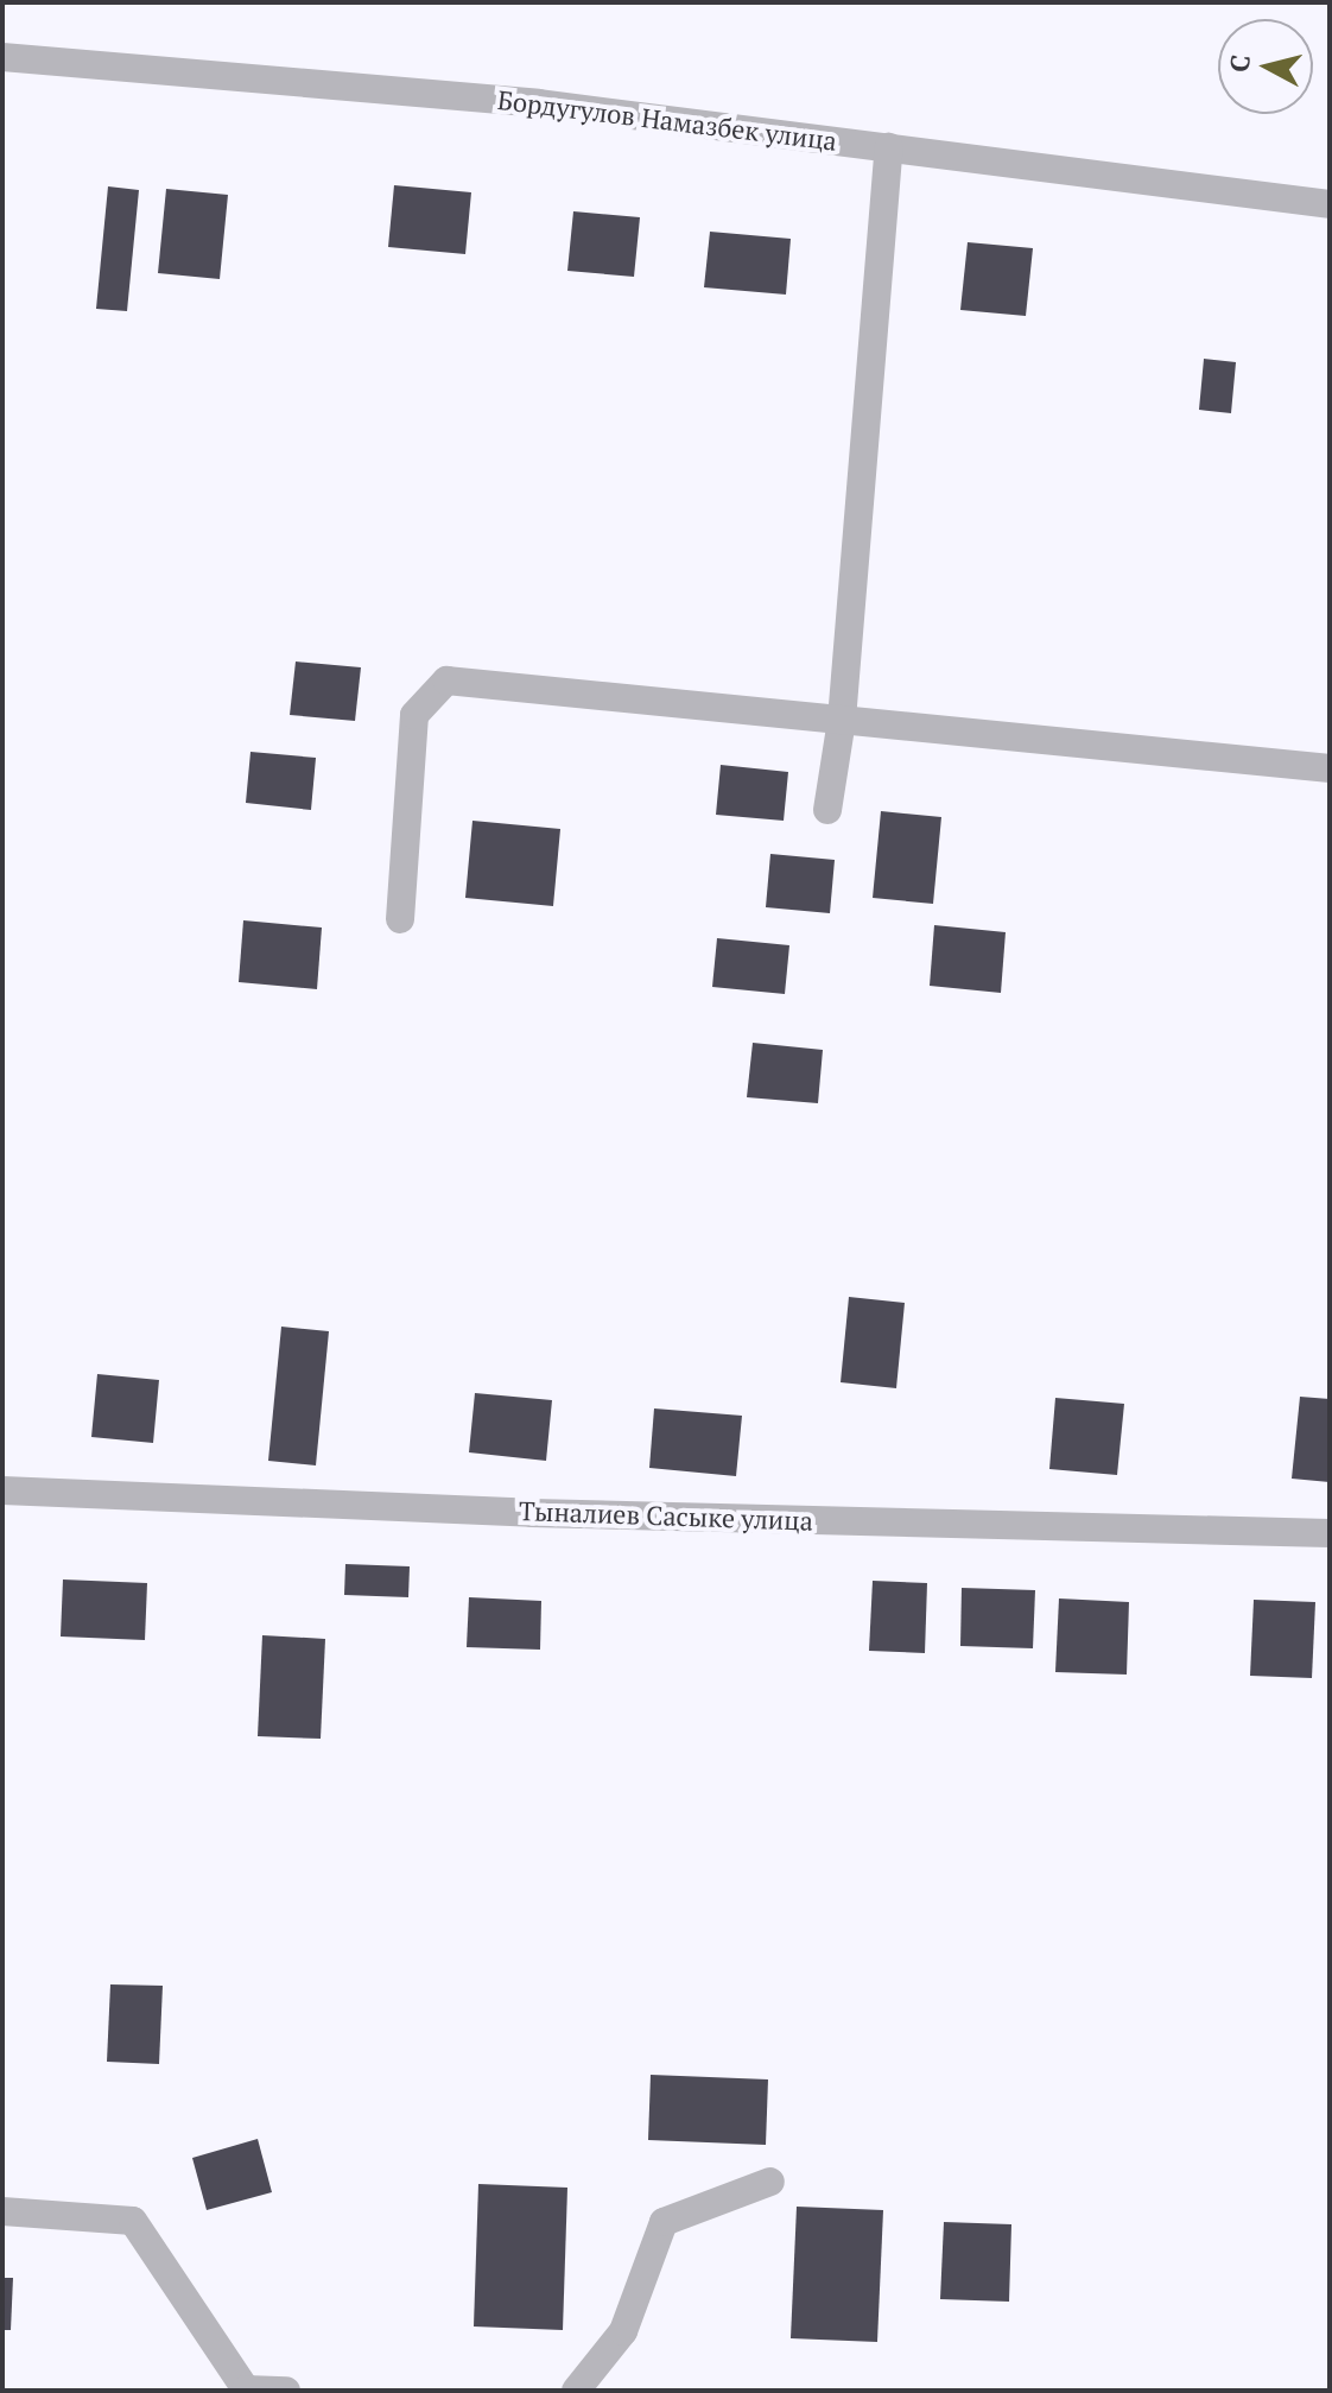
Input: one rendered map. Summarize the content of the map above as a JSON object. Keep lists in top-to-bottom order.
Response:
{
  "streets": {
    "street": ["Бордугулов Намазбек улица", "Тыналиев Сасыке улица"]
  },
  "north": "left"
}
